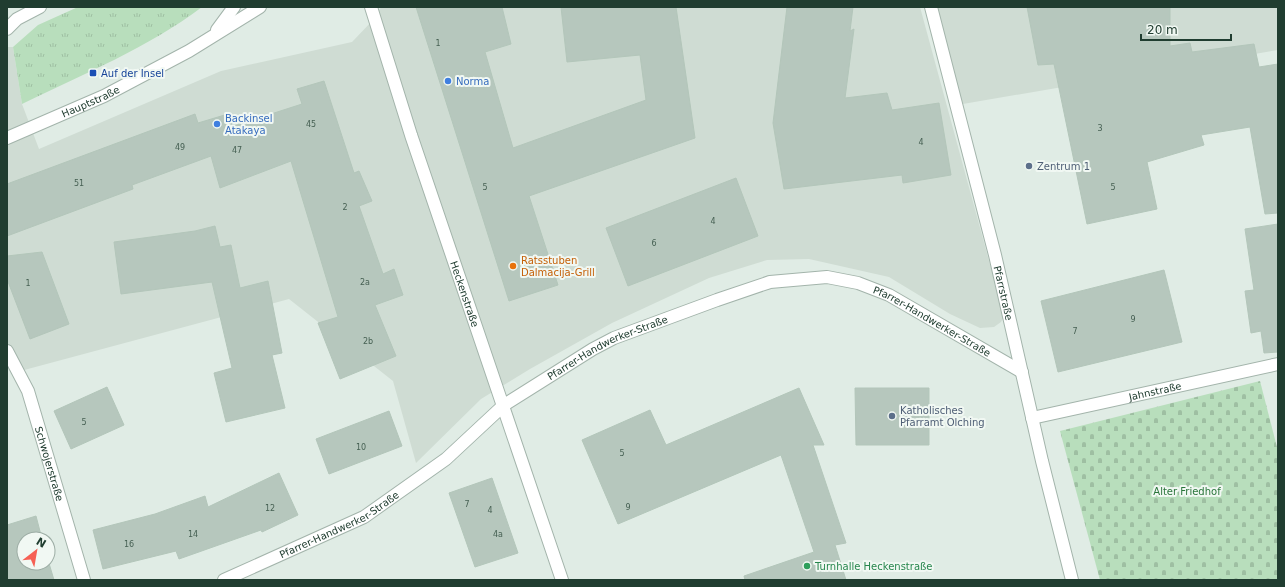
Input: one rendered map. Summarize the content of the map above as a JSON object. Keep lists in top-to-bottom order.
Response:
{
  "streets": {
    "street": [
      "Hauptstraße",
      "Pfarrstraße",
      "Heckenstraße",
      "Pfarrer-Handwerker-Straße",
      "Jahnstraße",
      "Schwojerstraße"
    ]
  },
  "crossings": [
    ["Pfarrstraße", "Pfarrer-Handwerker-Straße"],
    ["Pfarrstraße", "Jahnstraße"],
    ["Heckenstraße", "Pfarrer-Handwerker-Straße"]
  ],
  "parks": ["Alter Friedhof"],
  "places": {
    "transit": ["Auf der Insel"],
    "other": [
      "Norma",
      "Backinsel Atakaya",
      "Zentrum 1",
      "Ratsstuben Dalmacija-Grill",
      "Katholisches Pfarramt Olching",
      "Turnhalle Heckenstraße"
    ]
  },
  "house_numbers": [
    "1",
    "45",
    "3",
    "4",
    "49",
    "47",
    "51",
    "5",
    "5",
    "2",
    "4",
    "6",
    "2a",
    "1",
    "9",
    "7",
    "2b",
    "5",
    "10",
    "5",
    "7",
    "9",
    "12",
    "4",
    "14",
    "4a",
    "16"
  ],
  "scale_bar": "20 m",
  "north": "top right"
}
